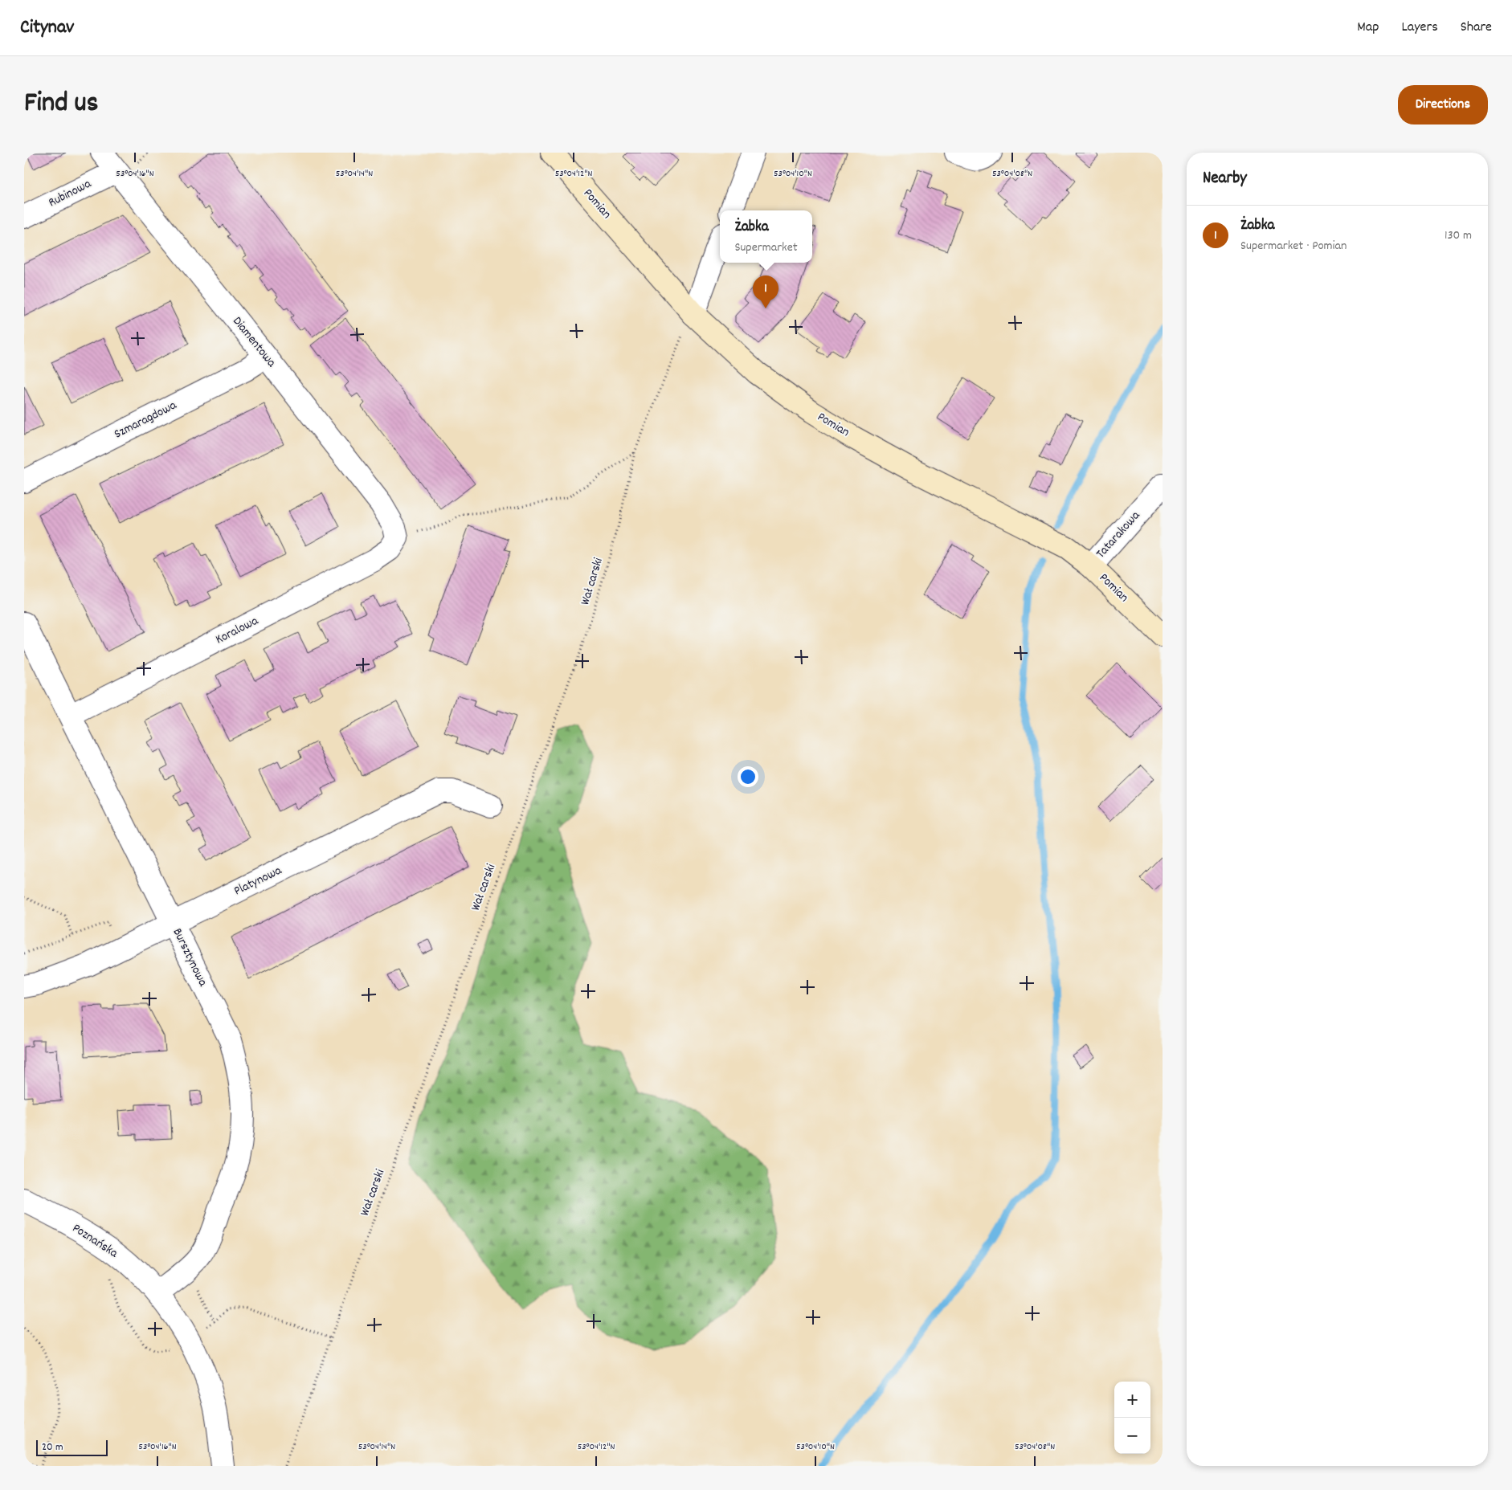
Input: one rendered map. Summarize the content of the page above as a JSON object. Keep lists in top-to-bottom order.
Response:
{
  "streets": {
    "street": [
      "Rubinowa",
      "Pomian",
      "Diamentowa",
      "Szmaragdowa",
      "Tatarakowa",
      "Koralowa",
      "Platynowa",
      "Bursztynowa",
      "Poznańska"
    ],
    "path": ["Wał carski"]
  },
  "crossings": [
    ["Rubinowa", "Diamentowa"],
    ["Pomian", "Tatarakowa"],
    ["Pomian", "Wał carski"],
    ["Diamentowa", "Szmaragdowa"],
    ["Diamentowa", "Koralowa"],
    ["Koralowa", "Bursztynowa"],
    ["Platynowa", "Bursztynowa"],
    ["Bursztynowa", "Poznańska"]
  ],
  "scale_bar": "20 m",
  "page": {
    "header": "Citynav",
    "nav": ["Map", "Layers", "Share"],
    "title": "Find us",
    "buttons": "Directions",
    "heading": "Nearby",
    "list": [
      {
        "mark": "1",
        "name": "Żabka",
        "note": "Supermarket · Pomian",
        "value": "130 m"
      }
    ],
    "popup": ["Żabka", "Supermarket"],
    "pins": "1",
    "map_buttons": ["+", "−"],
    "scale": "20 m"
  },
  "coordinates": [
    "53°04'16\"N",
    "53°04'14\"N",
    "53°04'12\"N",
    "53°04'10\"N",
    "53°04'08\"N"
  ]
}
